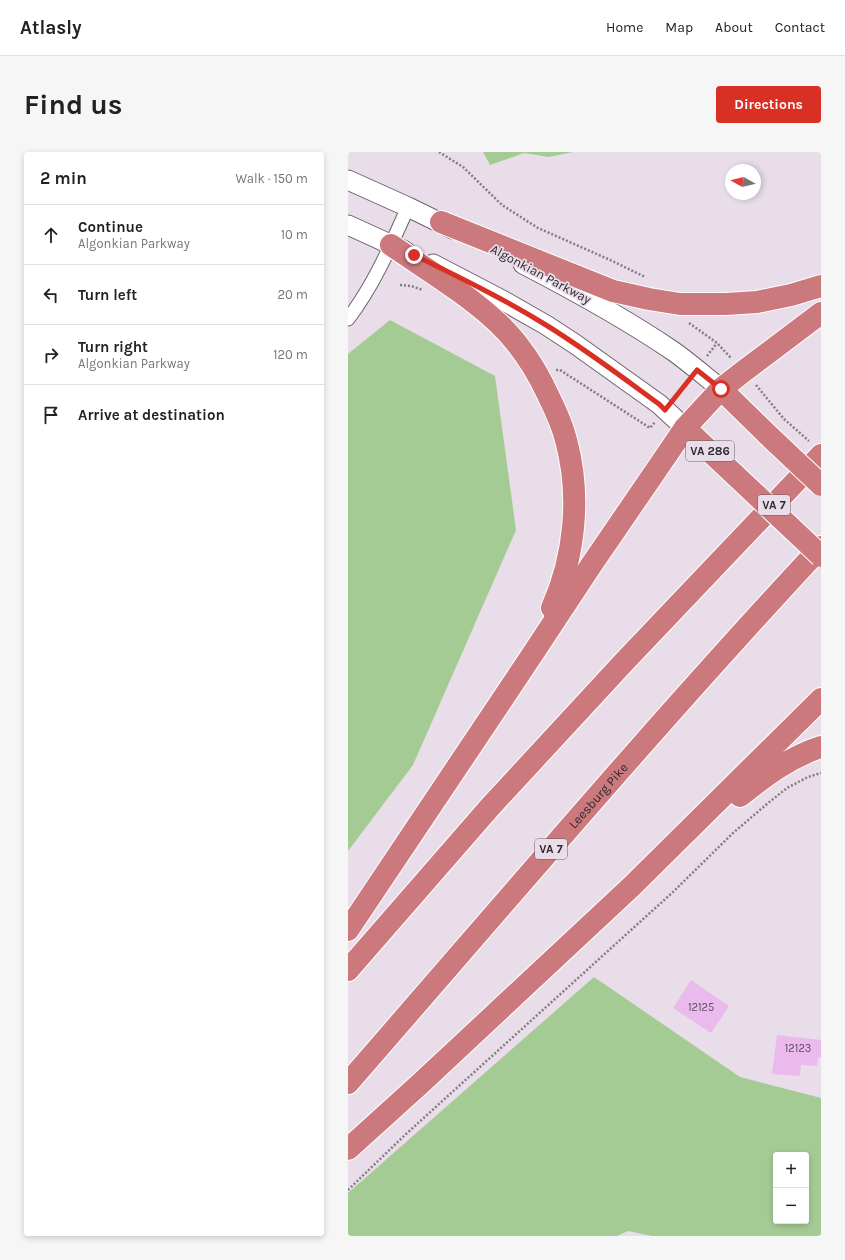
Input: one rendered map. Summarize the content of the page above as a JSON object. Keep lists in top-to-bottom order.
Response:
{
  "streets": {
    "highway": ["VA 286", "VA 7", "Leesburg Pike"],
    "main road": ["Algonkian Parkway"]
  },
  "house_numbers": ["12125", "12123"],
  "north": "left",
  "page": {
    "header": "Atlasly",
    "nav": [
      "Home",
      "Map",
      "About",
      "Contact"
    ],
    "buttons": "Directions",
    "title": "Find us",
    "heading": ["2 min", "Walk · 150 m"],
    "list": [
      ["Continue", "Algonkian Parkway", "10 m"],
      ["Turn left", "20 m"],
      ["Turn right", "Algonkian Parkway", "120 m"],
      "Arrive at destination"
    ],
    "map_buttons": ["+", "−"]
  }
}
